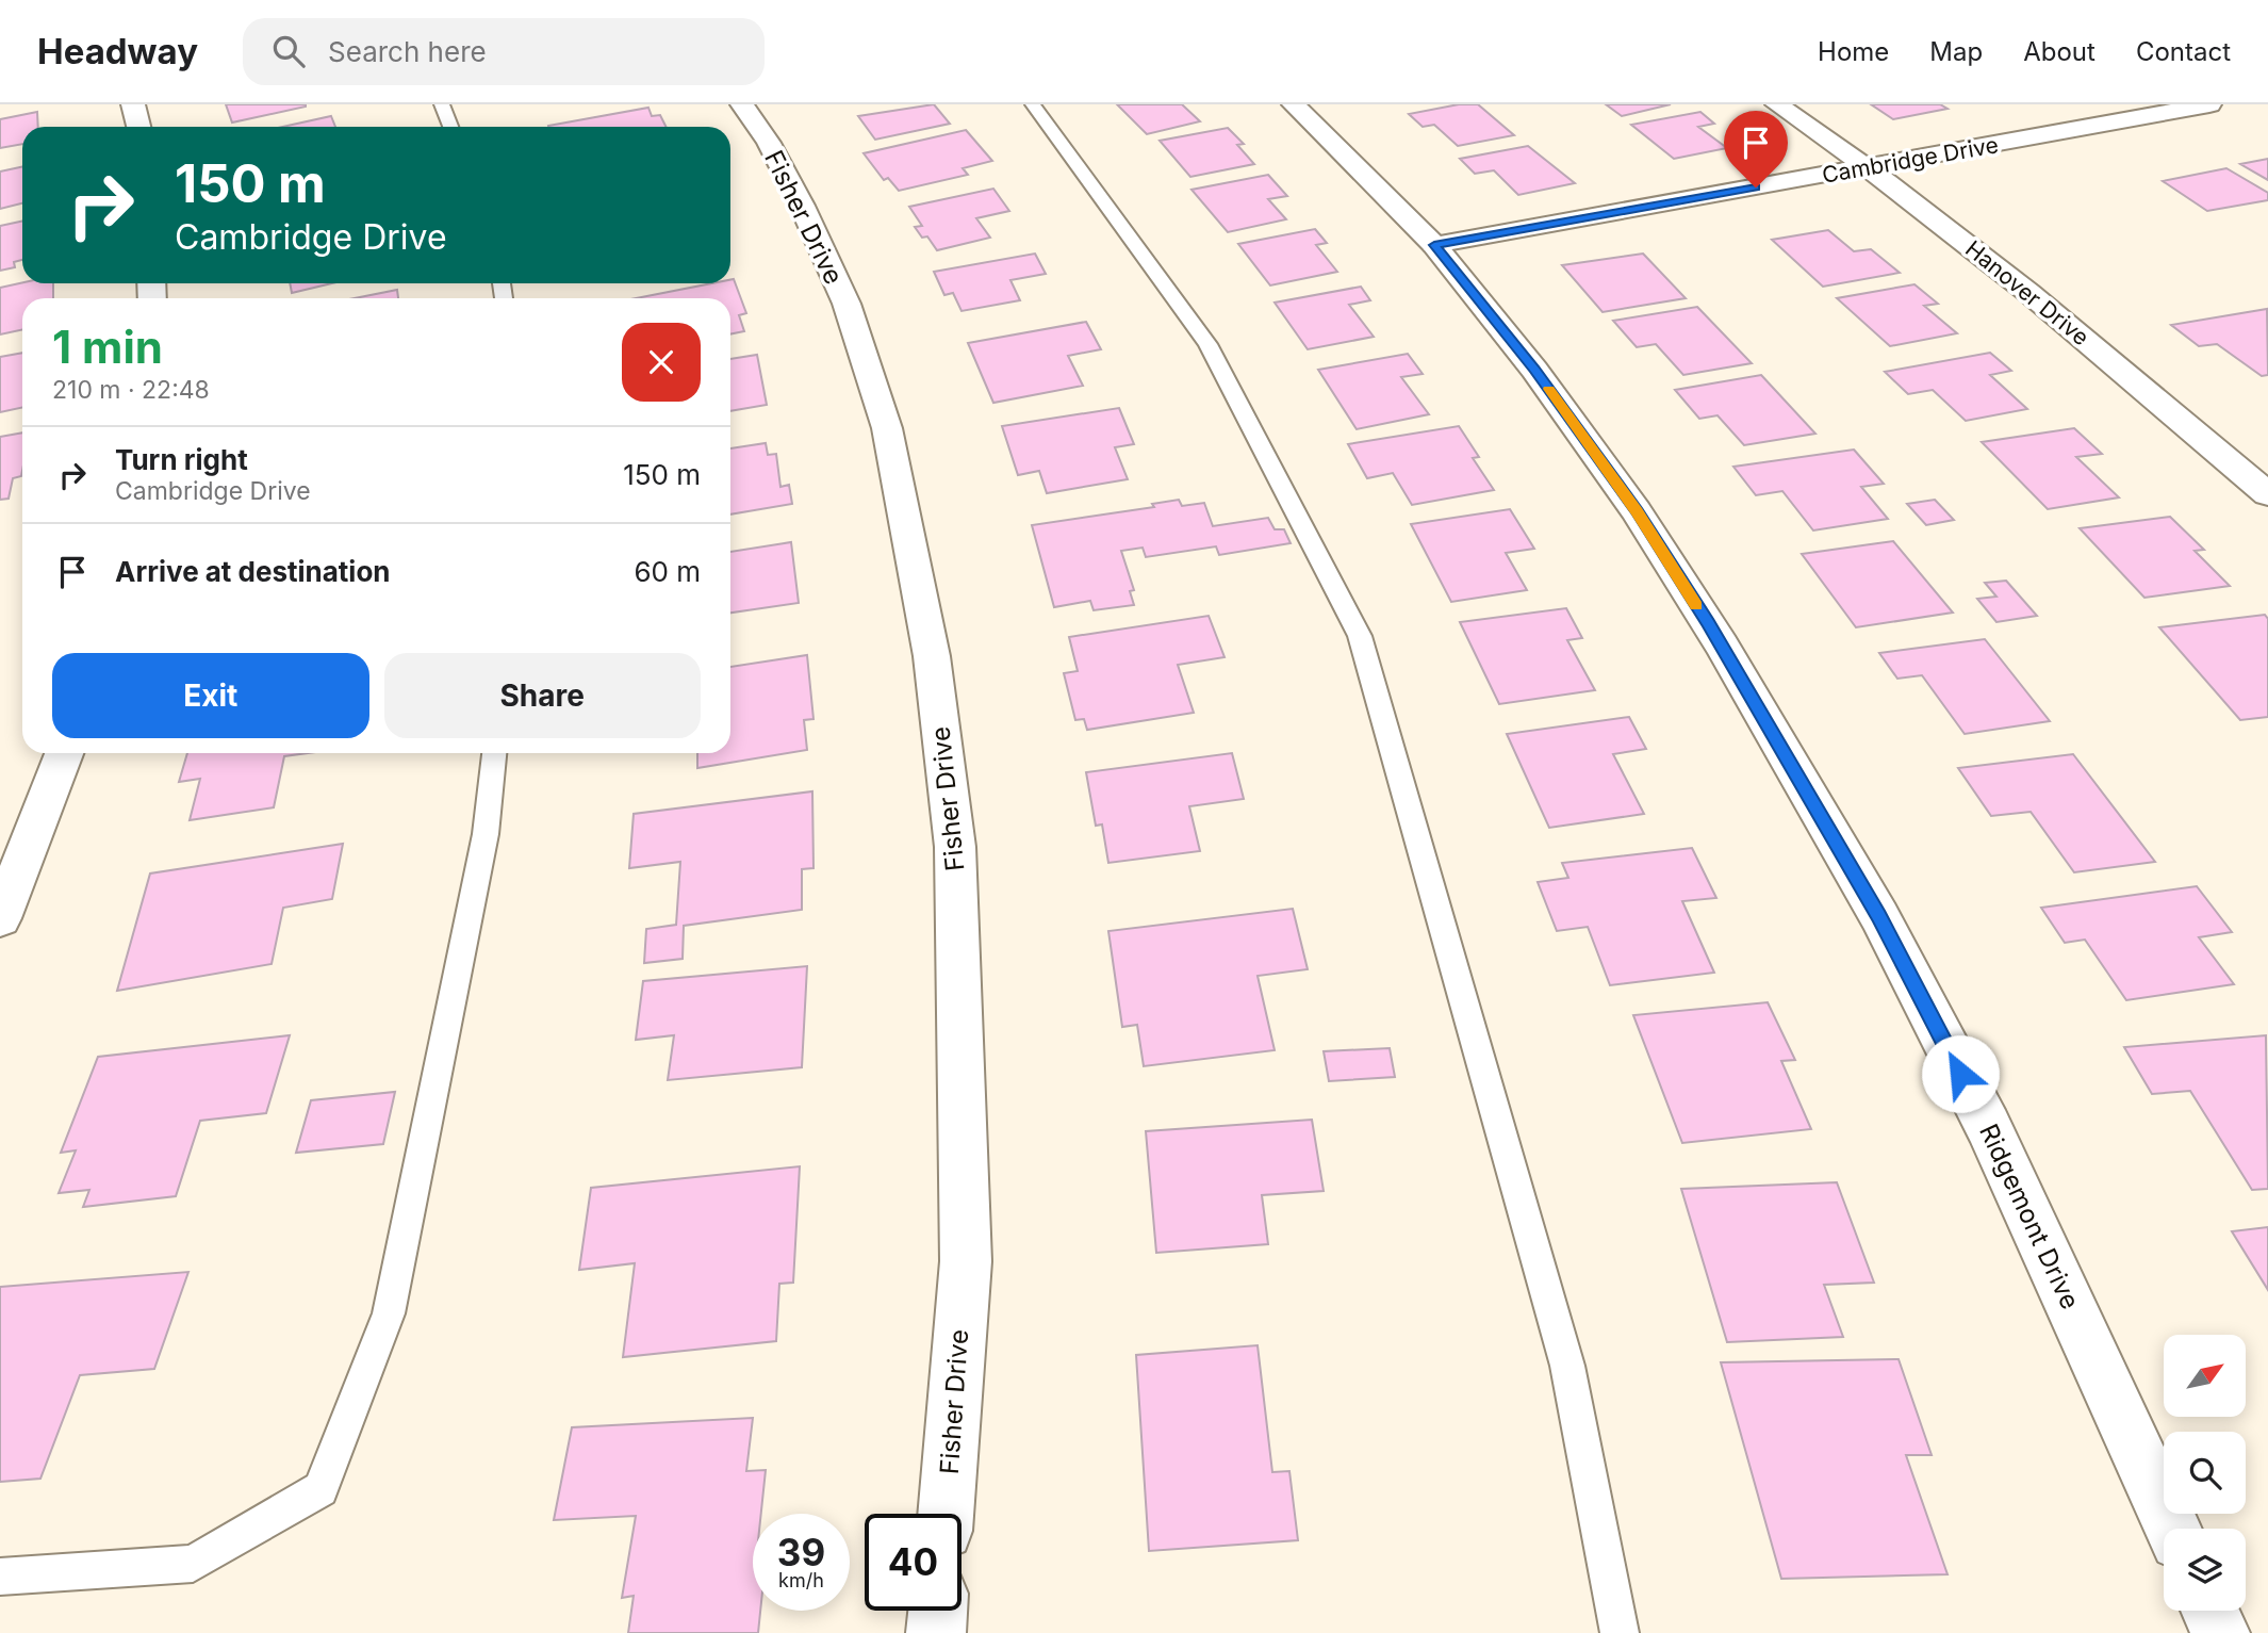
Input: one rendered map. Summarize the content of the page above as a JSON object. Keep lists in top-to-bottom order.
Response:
{
  "streets": {
    "street": [
      "Cambridge Drive",
      "Fisher Drive",
      "Hanover Drive",
      "Ridgemont Drive"
    ]
  },
  "crossings": [
    ["Cambridge Drive", "Hanover Drive"],
    ["Cambridge Drive", "Ridgemont Drive"]
  ],
  "north": "top right",
  "page": {
    "header": "Headway",
    "search": "Search here",
    "nav": [
      "Home",
      "Map",
      "About",
      "Contact"
    ],
    "turn": ["150 m", "Cambridge Drive"],
    "heading": ["1 min", "210 m · 22:48"],
    "list": [
      {
        "name": "Turn right",
        "note": "Cambridge Drive",
        "value": "150 m"
      },
      {
        "name": "Arrive at destination",
        "value": "60 m"
      }
    ],
    "buttons": ["Exit", "Share"],
    "speed": "39 km/h",
    "limit": "40"
  }
}
